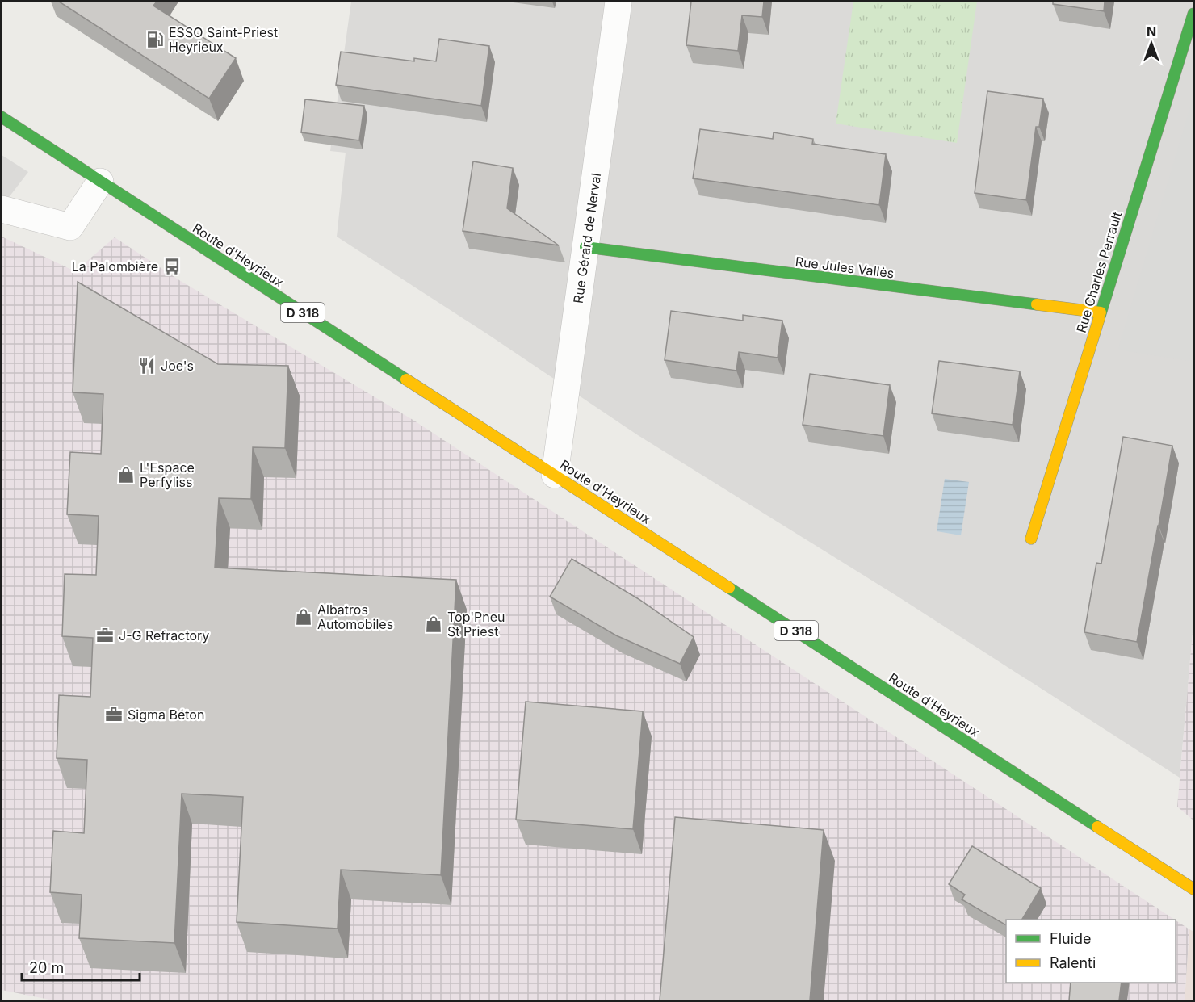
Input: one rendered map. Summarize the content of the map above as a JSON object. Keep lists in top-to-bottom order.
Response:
{
  "streets": {
    "main road": [
      "Route d'Heyrieux",
      "Rue Jules Vallès",
      "Rue Charles Perrault",
      "D 318"
    ],
    "street": ["Rue Gérard de Nerval"]
  },
  "crossings": [
    ["Rue Gérard de Nerval", "Route d'Heyrieux"],
    ["Rue Gérard de Nerval", "Rue Jules Vallès"],
    ["Rue Jules Vallès", "Rue Charles Perrault"]
  ],
  "places": {
    "fuel station": ["ESSO Saint-Priest Heyrieux"],
    "bus stop": ["La Palombière"],
    "restaurant": ["Joe's"],
    "shop": ["L'Espace Perfyliss", "Albatros Automobiles", "Top'Pneu St Priest"],
    "office": ["J-G Refractory", "Sigma Béton"]
  },
  "legend": ["Fluide", "Ralenti"],
  "scale_bar": "20 m",
  "north": "top"
}
